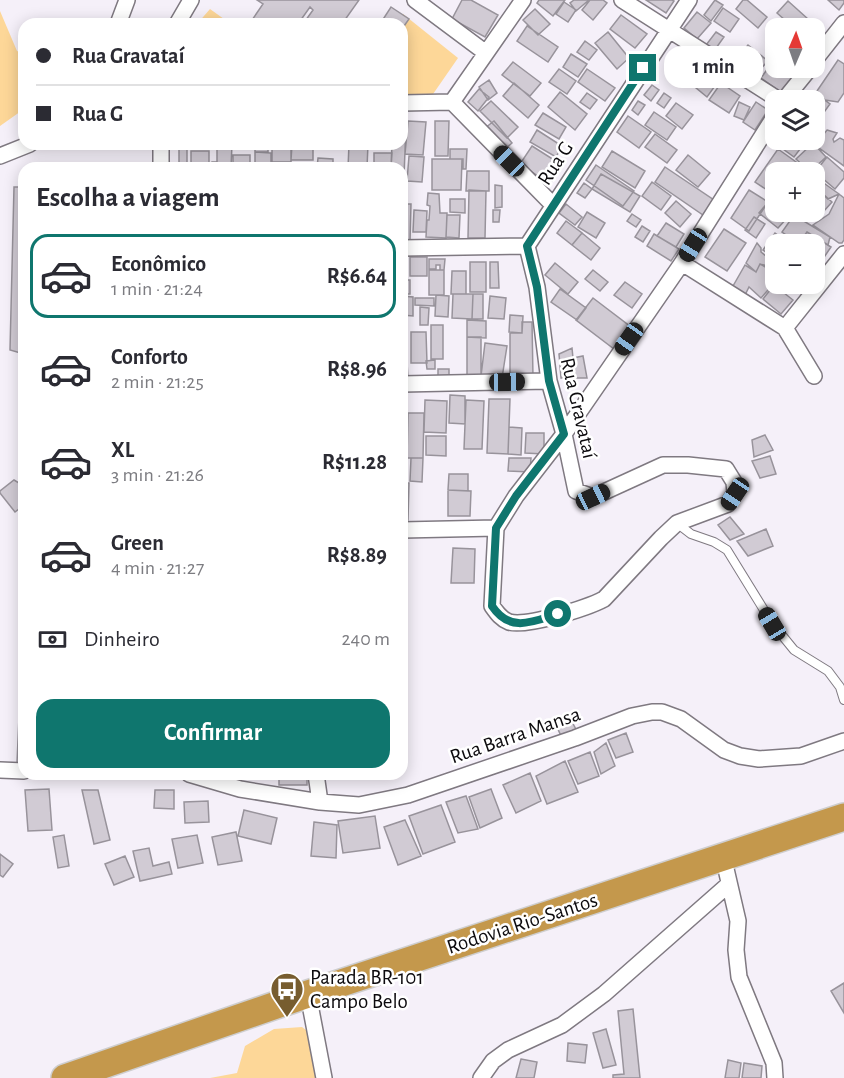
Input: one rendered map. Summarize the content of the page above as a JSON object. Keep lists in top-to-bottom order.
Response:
{
  "streets": {
    "highway": ["Rodovia Rio-Santos"],
    "street": ["Rua G", "Rua Gravataí", "Rua Barra Mansa"]
  },
  "crossings": [
    ["Rua G", "Rua Gravataí"]
  ],
  "places": {
    "bus stop": ["Parada BR-101 Campo Belo"]
  },
  "north": "top",
  "page": {
    "map_buttons": ["+", "−"],
    "banner": ["Rua Gravataí", "Rua G"],
    "bubble": "1 min",
    "heading": "Escolha a viagem",
    "list": [
      {
        "name": "Econômico",
        "note": "1 min · 21:24",
        "value": "R$6.64"
      },
      {
        "name": "Conforto",
        "note": "2 min · 21:25",
        "value": "R$8.96"
      },
      {
        "name": "XL",
        "note": "3 min · 21:26",
        "value": "R$11.28"
      },
      {
        "name": "Green",
        "note": "4 min · 21:27",
        "value": "R$8.89"
      }
    ],
    "pay": ["Dinheiro", "240 m"],
    "buttons": "Confirmar"
  }
}
